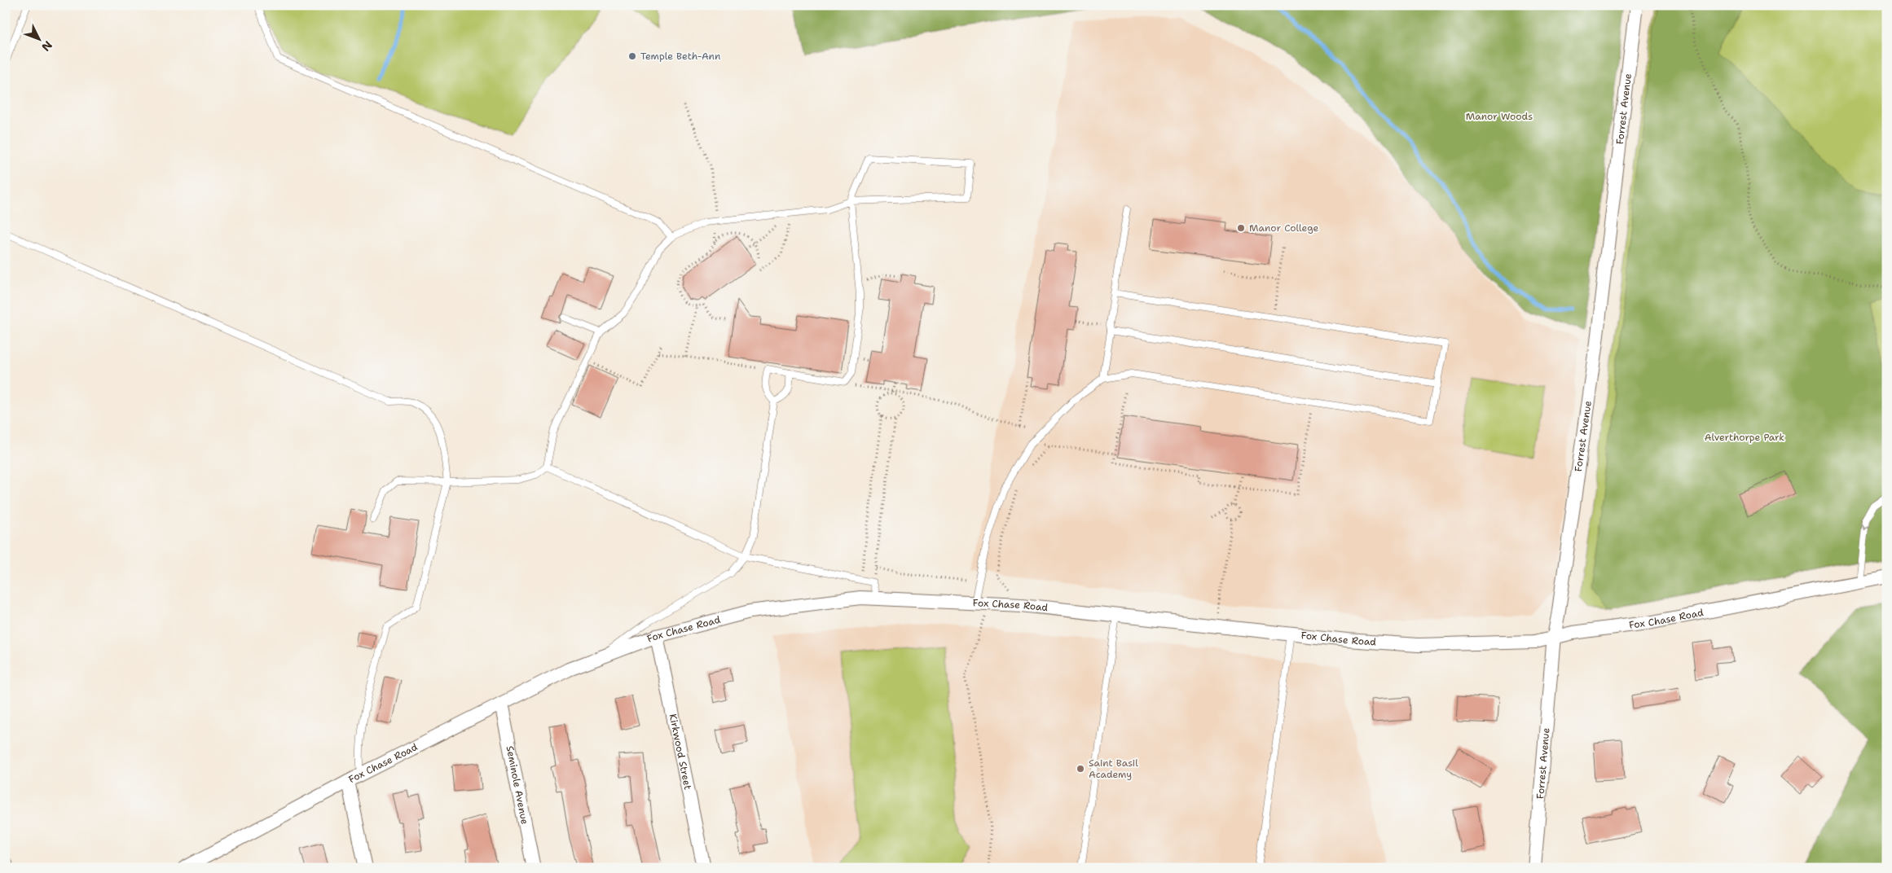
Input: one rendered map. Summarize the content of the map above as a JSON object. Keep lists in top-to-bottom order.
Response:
{
  "streets": {
    "street": [
      "Forrest Avenue",
      "Fox Chase Road",
      "Kirkwood Street",
      "Seminole Avenue"
    ]
  },
  "crossings": [
    ["Forrest Avenue", "Fox Chase Road"],
    ["Fox Chase Road", "Kirkwood Street"],
    ["Fox Chase Road", "Seminole Avenue"]
  ],
  "parks": ["Manor Woods", "Alverthorpe Park"],
  "places": ["Temple Beth-Ann", "Manor College", "Saint Basil Academy"],
  "north": "bottom right"
}
